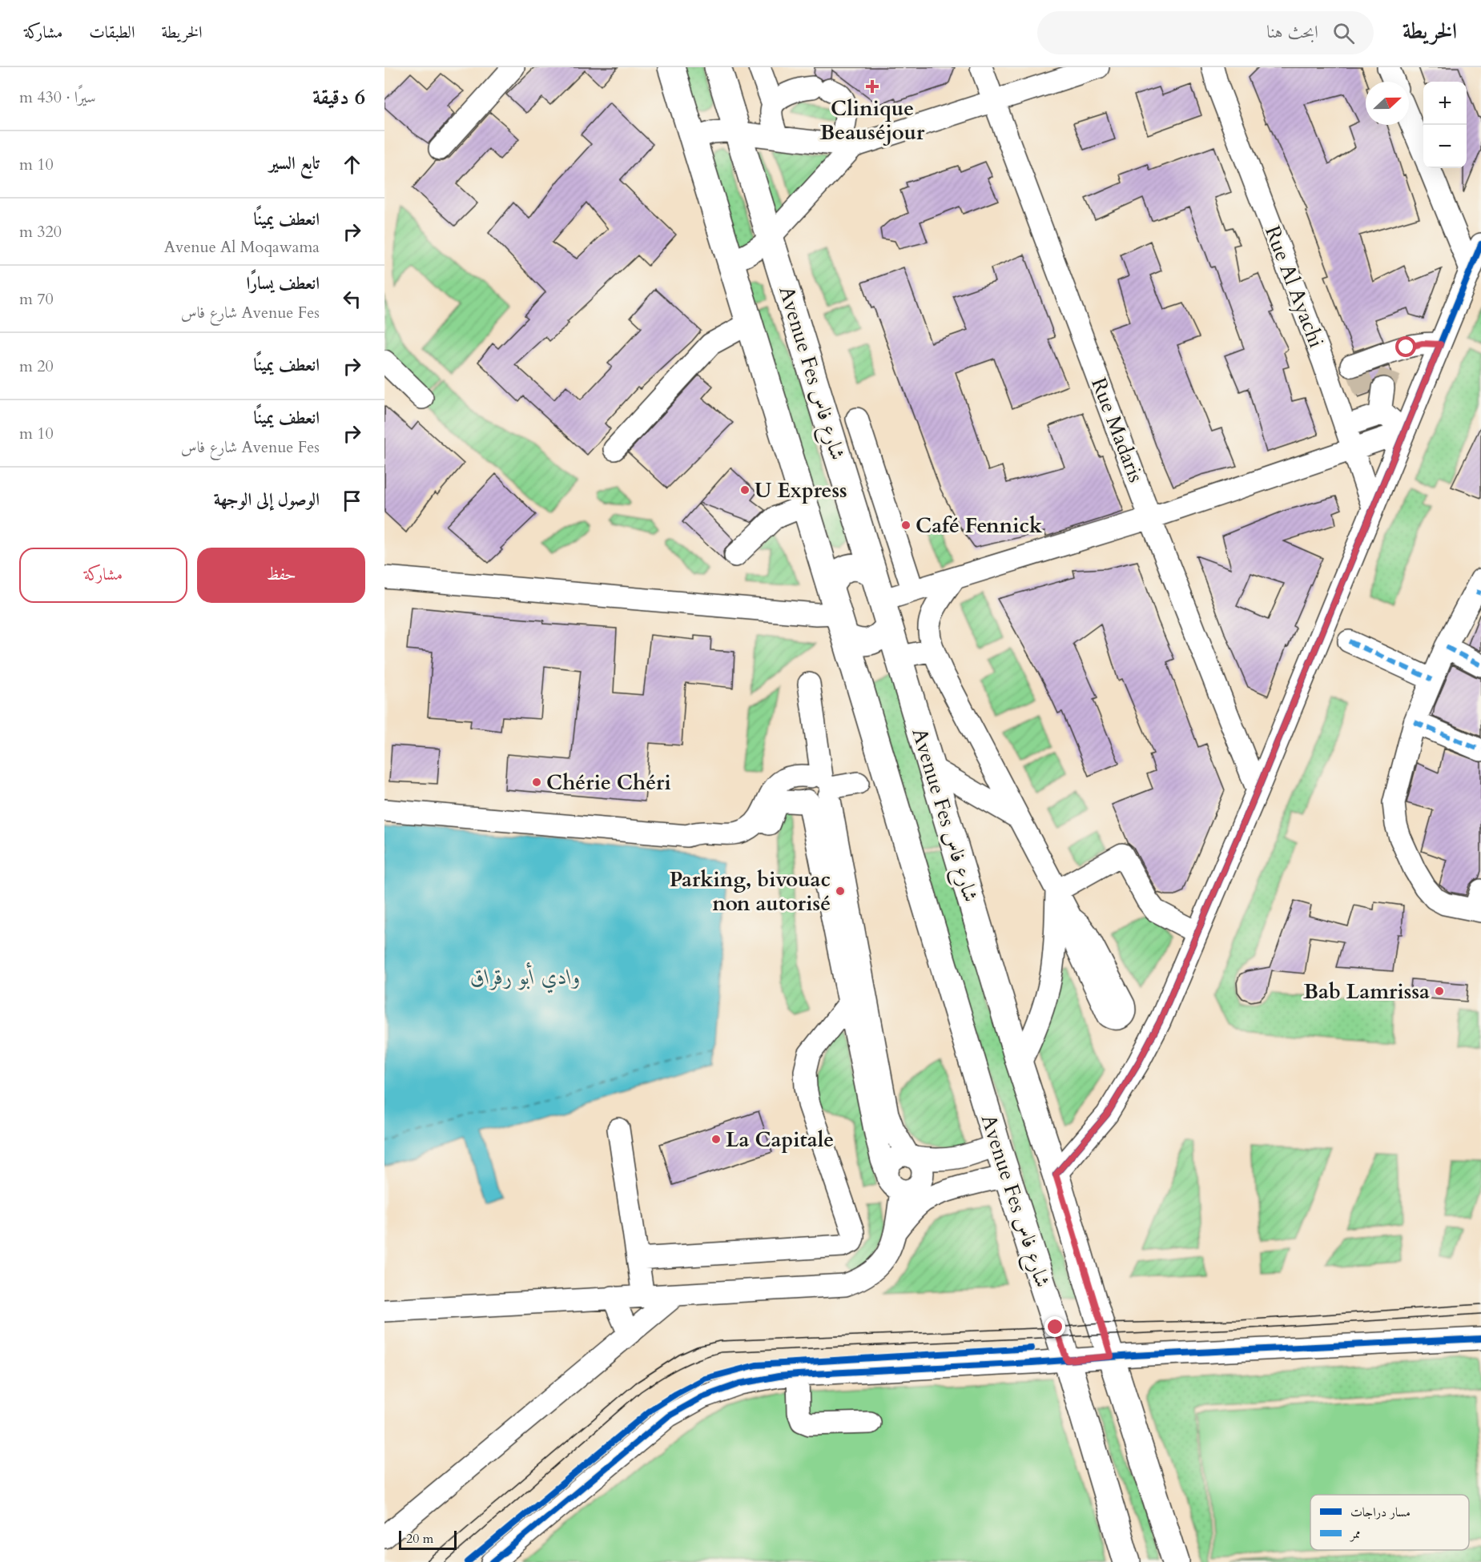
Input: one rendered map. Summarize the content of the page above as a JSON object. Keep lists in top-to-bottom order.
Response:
{
  "streets": {
    "main road": ["Avenue Fes شارع فاس"],
    "street": ["Rue Al Ayachi", "Rue Madaris"]
  },
  "water": ["وادي أبو رقراق"],
  "places": {
    "health": ["Clinique Beauséjour"],
    "other": [
      "U Express",
      "Café Fennick",
      "Chérie Chéri",
      "Parking, bivouac non autorisé",
      "Bab Lamrissa",
      "La Capitale"
    ]
  },
  "legend": ["مسار دراجات", "ممر"],
  "scale_bar": "20 m",
  "north": "right",
  "page": {
    "header": "الخريطة",
    "search": "ابحث هنا",
    "nav": ["الخريطة", "الطبقات", "مشاركة"],
    "heading": ["6 دقيقة", "سيرًا · 430 m"],
    "map_buttons": ["+", "−"],
    "list": [
      ["تابع السير", "10 m"],
      ["انعطف يمينًا", "Avenue Al Moqawama", "320 m"],
      ["انعطف يسارًا", "Avenue Fes شارع فاس", "70 m"],
      ["انعطف يمينًا", "20 m"],
      ["انعطف يمينًا", "Avenue Fes شارع فاس", "10 m"],
      "الوصول إلى الوجهة"
    ],
    "buttons": ["حفظ", "مشاركة"],
    "scale": "20 m"
  }
}
